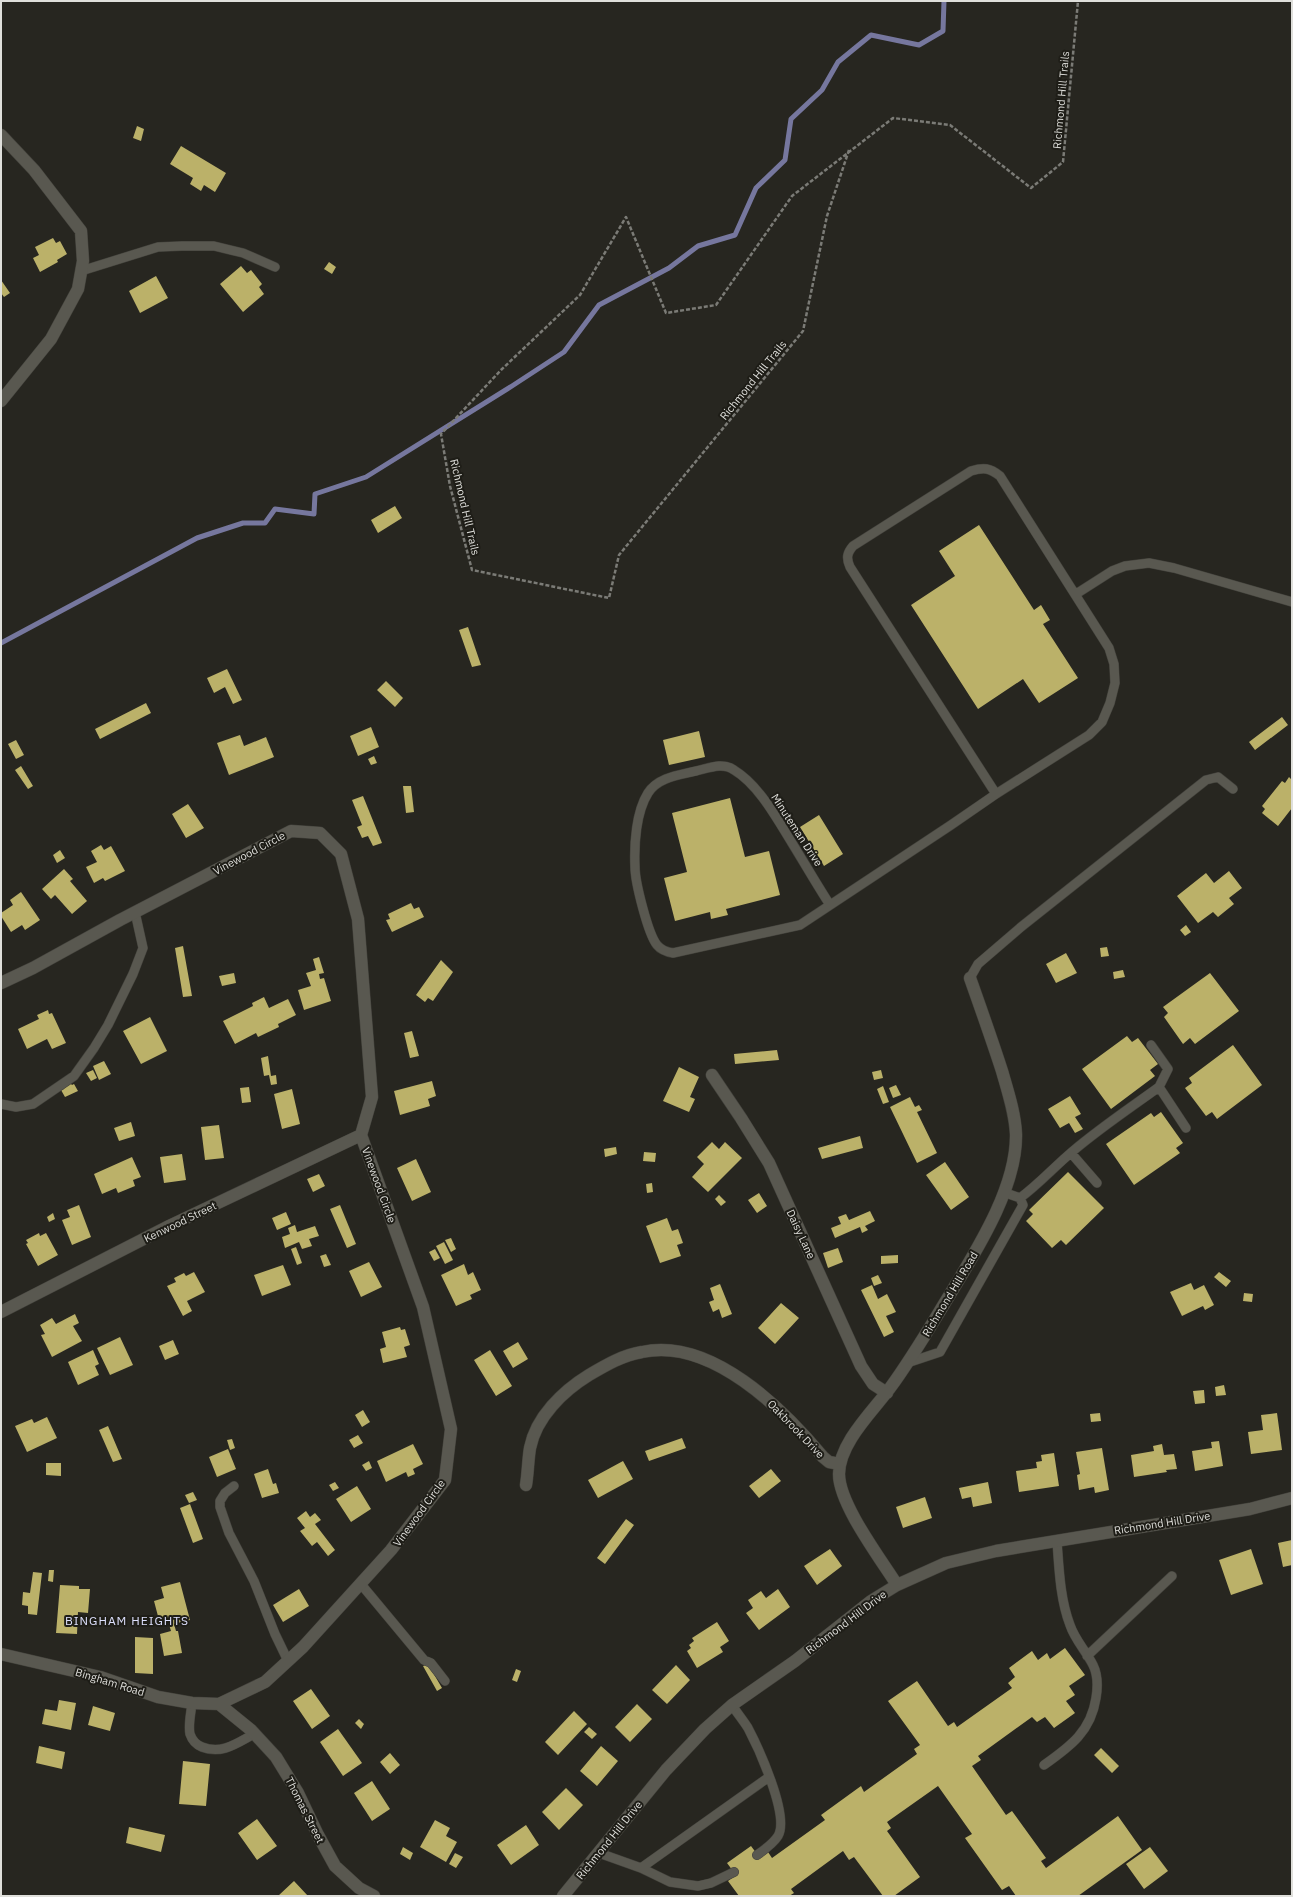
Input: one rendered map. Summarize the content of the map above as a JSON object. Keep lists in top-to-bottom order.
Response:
{
  "streets": {
    "street": [
      "Vinewood Circle",
      "Kenwood Street",
      "Daisy Lane",
      "Richmond Hill Road",
      "Oakbrook Drive",
      "Richmond Hill Drive",
      "Bingham Road",
      "Thomas Street"
    ],
    "lane": ["Minuteman Drive"],
    "path": ["Richmond Hill Trails"]
  },
  "crossings": [
    ["Vinewood Circle", "Kenwood Street"],
    ["Vinewood Circle", "Bingham Road"],
    ["Vinewood Circle", "Thomas Street"],
    ["Daisy Lane", "Richmond Hill Road"],
    ["Richmond Hill Road", "Oakbrook Drive"],
    ["Richmond Hill Road", "Richmond Hill Drive"],
    ["Bingham Road", "Thomas Street"]
  ],
  "districts": ["BINGHAM HEIGHTS"]
}
